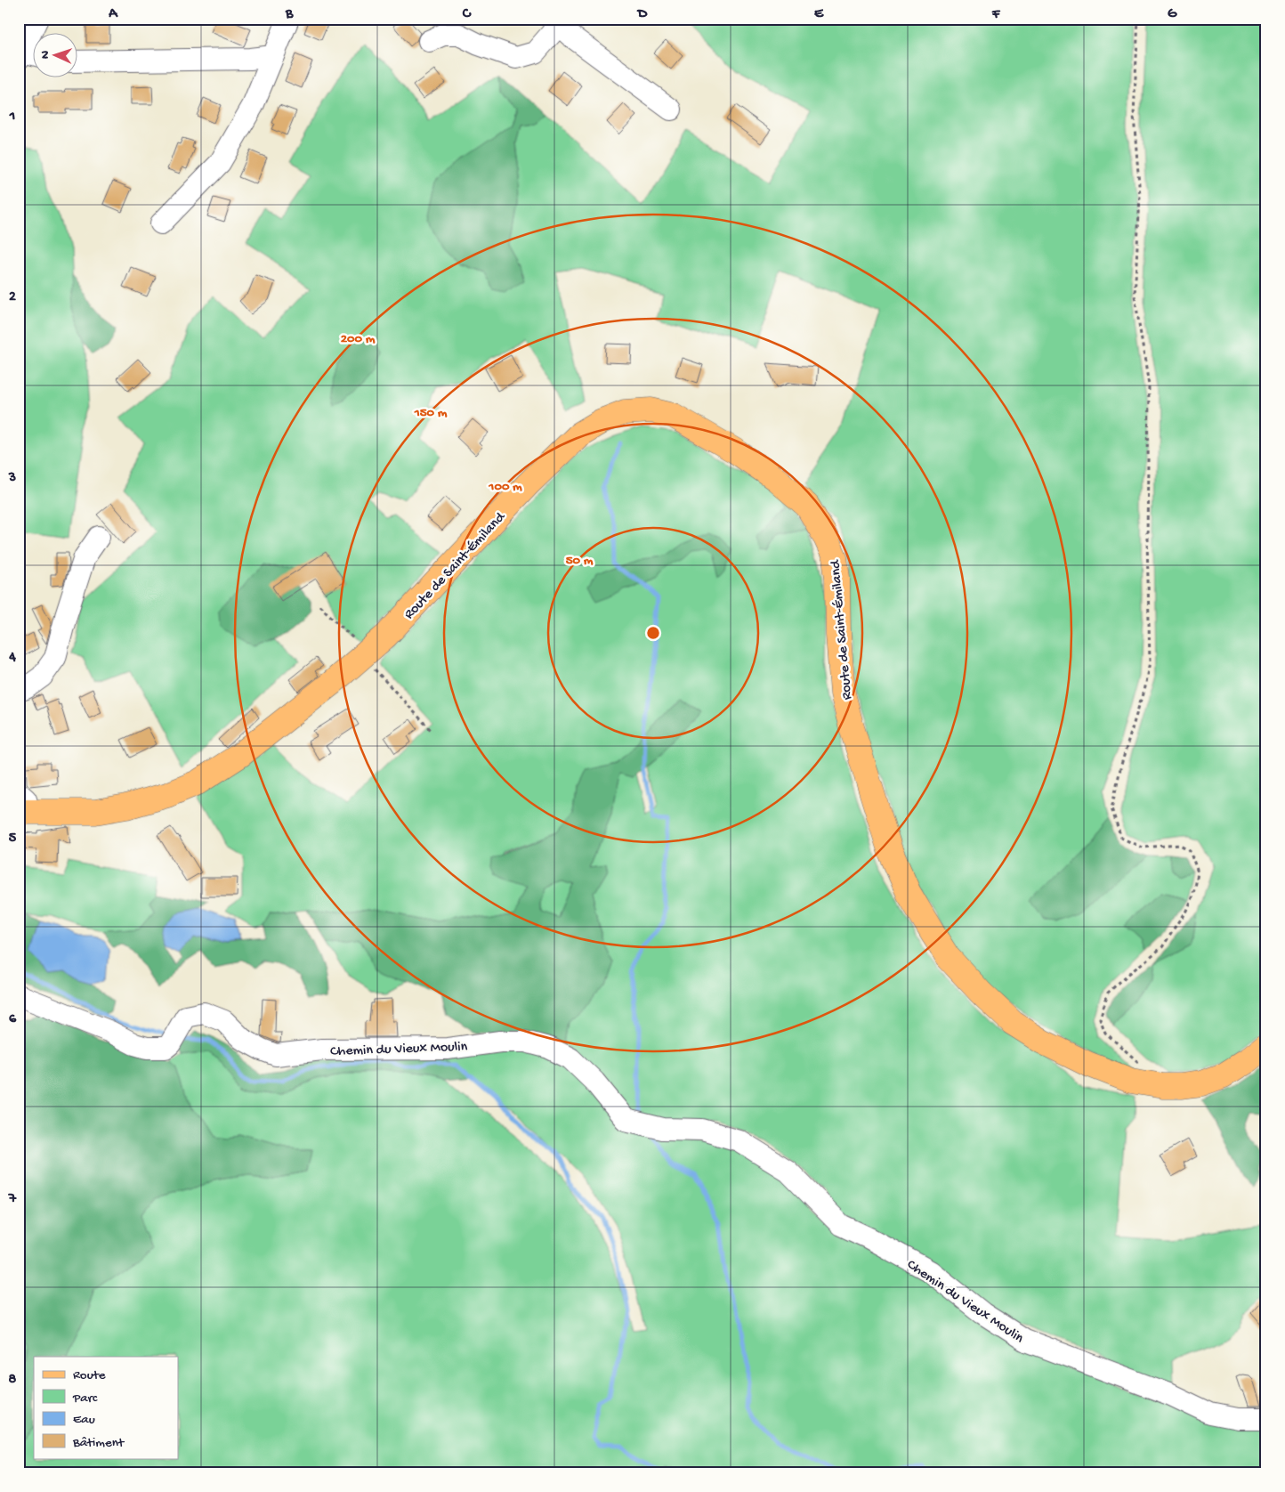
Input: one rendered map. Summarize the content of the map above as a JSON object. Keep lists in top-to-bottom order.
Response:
{
  "streets": {
    "main road": ["Route de Saint-Émiland"],
    "street": ["Chemin du Vieux Moulin"]
  },
  "legend": [
    "Route",
    "Parc",
    "Eau",
    "Bâtiment"
  ],
  "north": "left",
  "grid": {
    "columns": [
      "A",
      "B",
      "C",
      "D",
      "E",
      "F",
      "G"
    ],
    "rows": [
      "1",
      "2",
      "3",
      "4",
      "5",
      "6",
      "7",
      "8"
    ]
  },
  "rings": [
    "200 m",
    "150 m",
    "100 m",
    "50 m"
  ]
}
